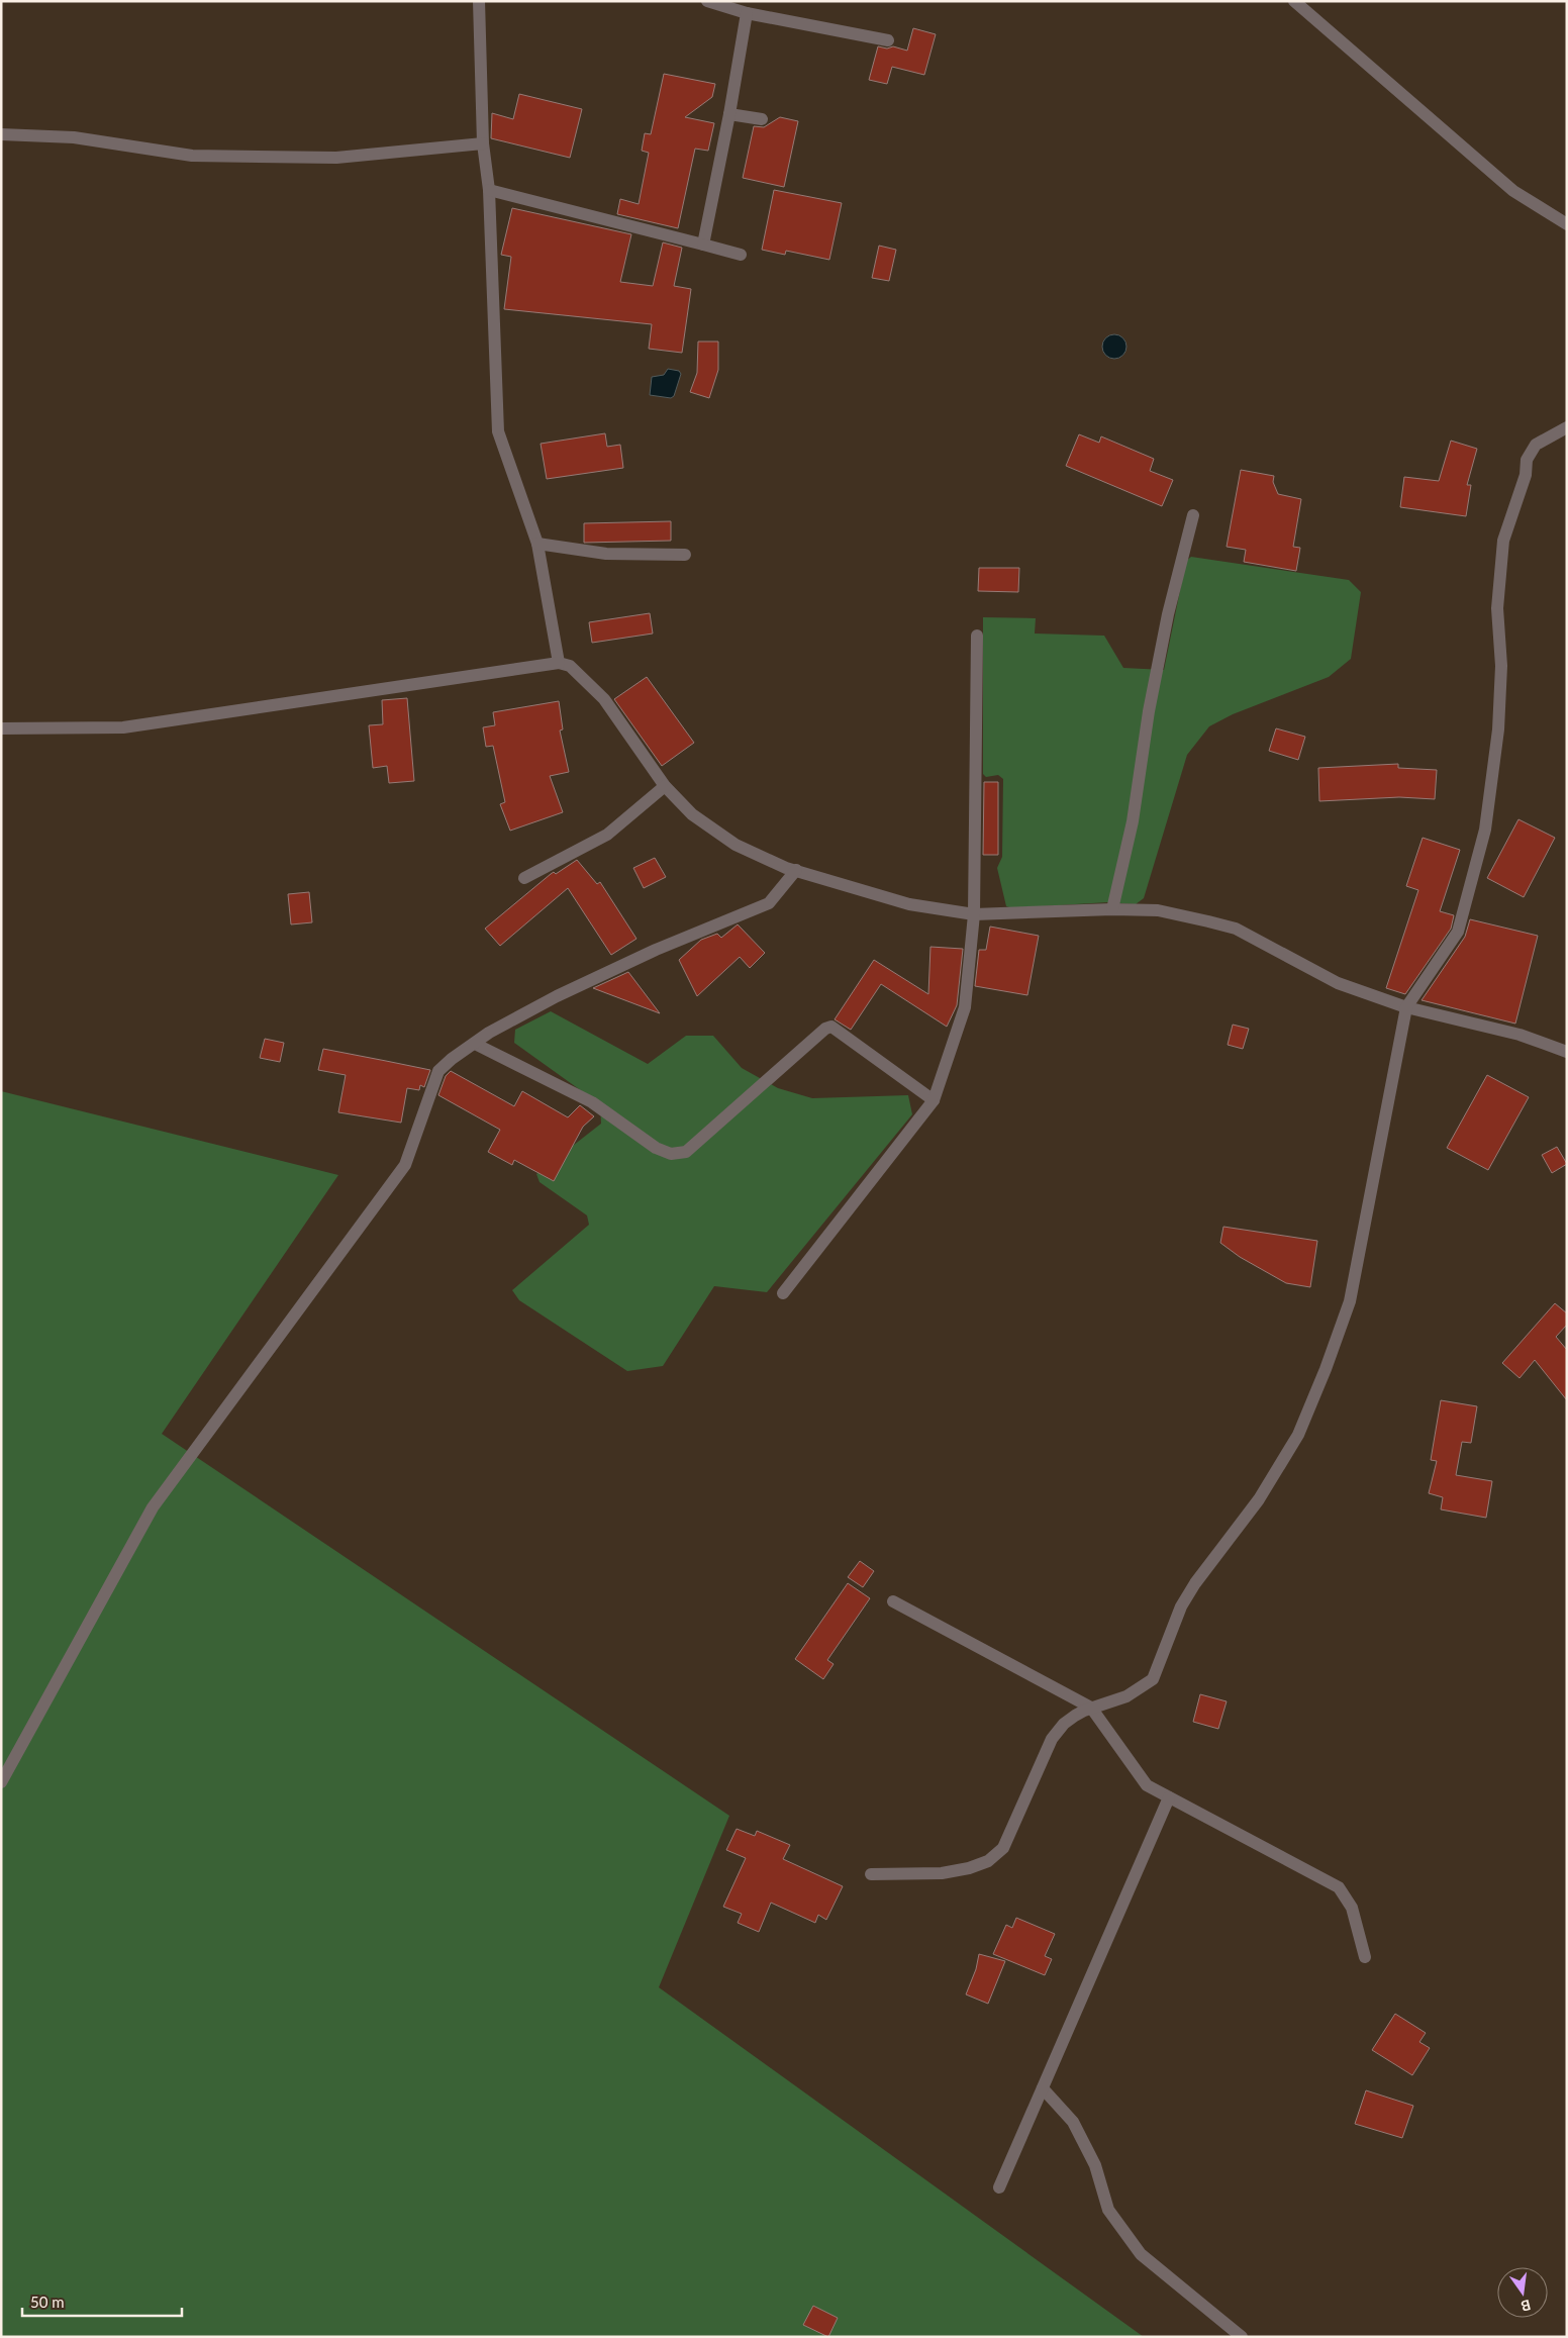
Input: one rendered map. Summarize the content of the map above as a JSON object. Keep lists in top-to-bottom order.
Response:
{
  "scale_bar": "50 m",
  "north": "bottom"
}
